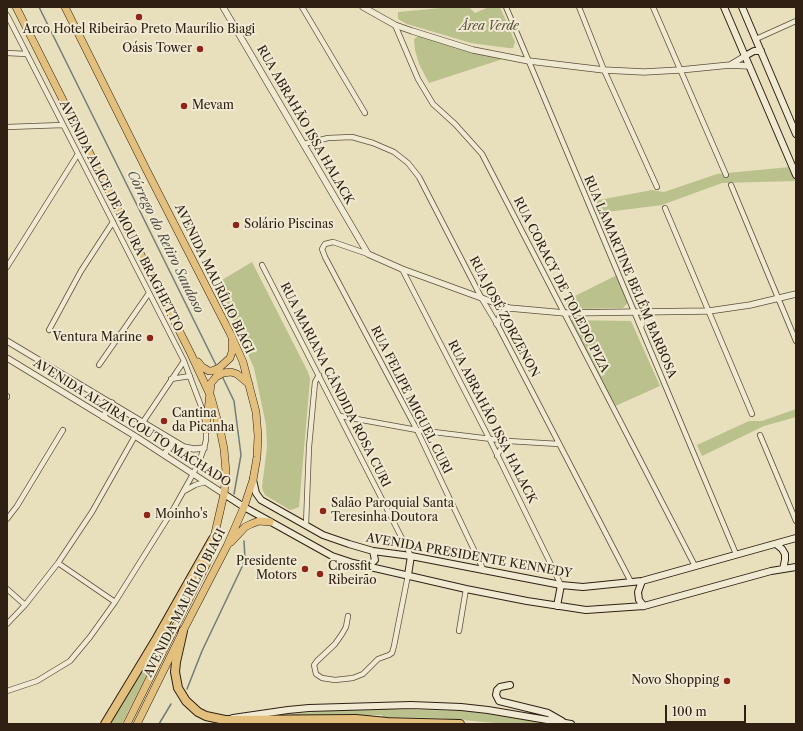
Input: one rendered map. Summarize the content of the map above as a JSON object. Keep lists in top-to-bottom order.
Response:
{
  "streets": {
    "main road": ["AVENIDA MAURÍLIO BIAGI", "AVENIDA ALZIRA COUTO MACHADO", "AVENIDA PRESIDENTE KENNEDY"],
    "street": [
      "RUA ABRAHÃO ISSA HALACK",
      "AVENIDA ALICE DE MOURA BRAGHETTO",
      "RUA LAMARTINE BELÉM BARBOSA",
      "RUA CORACY DE TOLEDO PIZA",
      "RUA JOSÉ ZORZENON",
      "RUA MARIANA CÂNDIDA ROSA CURI",
      "RUA FELIPE MIGUEL CURI"
    ]
  },
  "crossings": [
    ["RUA ABRAHÃO ISSA HALACK", "RUA JOSÉ ZORZENON"],
    ["RUA ABRAHÃO ISSA HALACK", "RUA FELIPE MIGUEL CURI"],
    ["RUA ABRAHÃO ISSA HALACK", "AVENIDA PRESIDENTE KENNEDY"],
    ["RUA LAMARTINE BELÉM BARBOSA", "AVENIDA PRESIDENTE KENNEDY"],
    ["AVENIDA MAURÍLIO BIAGI", "AVENIDA ALZIRA COUTO MACHADO"],
    ["AVENIDA MAURÍLIO BIAGI", "AVENIDA PRESIDENTE KENNEDY"],
    ["RUA CORACY DE TOLEDO PIZA", "AVENIDA PRESIDENTE KENNEDY"],
    ["RUA JOSÉ ZORZENON", "AVENIDA PRESIDENTE KENNEDY"],
    ["RUA MARIANA CÂNDIDA ROSA CURI", "AVENIDA PRESIDENTE KENNEDY"],
    ["RUA FELIPE MIGUEL CURI", "AVENIDA PRESIDENTE KENNEDY"]
  ],
  "water": ["Córrego do Retiro Saudoso"],
  "parks": ["Área Verde"],
  "places": [
    "Arco Hotel Ribeirão Preto Maurílio Biagi",
    "Oásis Tower",
    "Mevam",
    "Solário Piscinas",
    "Ventura Marine",
    "Cantina da Picanha",
    "Salão Paroquial Santa Teresinha Doutora",
    "Moinho's",
    "Presidente Motors",
    "Crossfit Ribeirão",
    "Novo Shopping"
  ],
  "scale_bar": "100 m"
}
